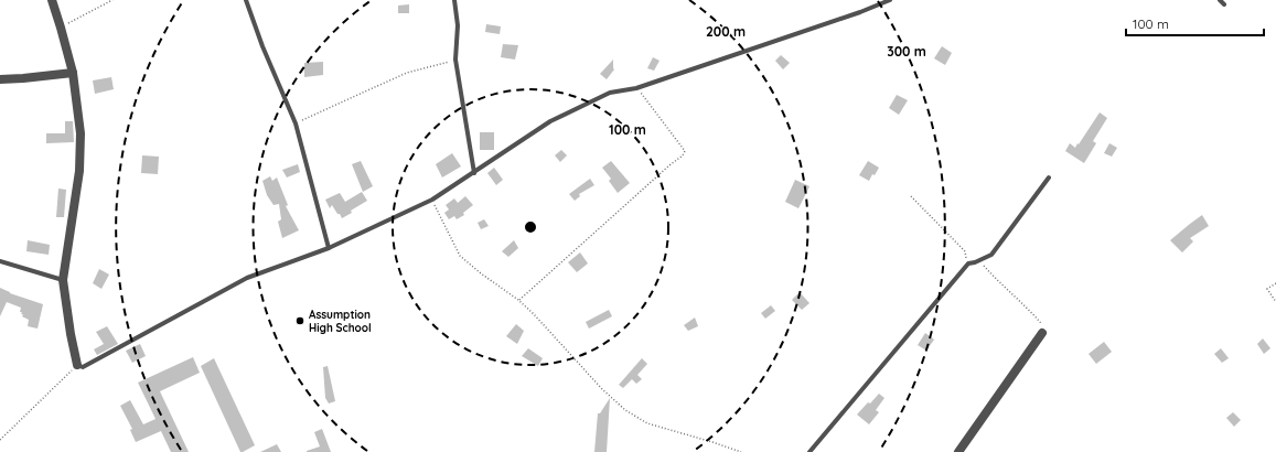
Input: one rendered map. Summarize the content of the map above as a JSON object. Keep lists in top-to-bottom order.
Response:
{
  "places": ["Assumption High School"],
  "scale_bar": "100 m",
  "rings": ["200 m", "300 m", "100 m"]
}
